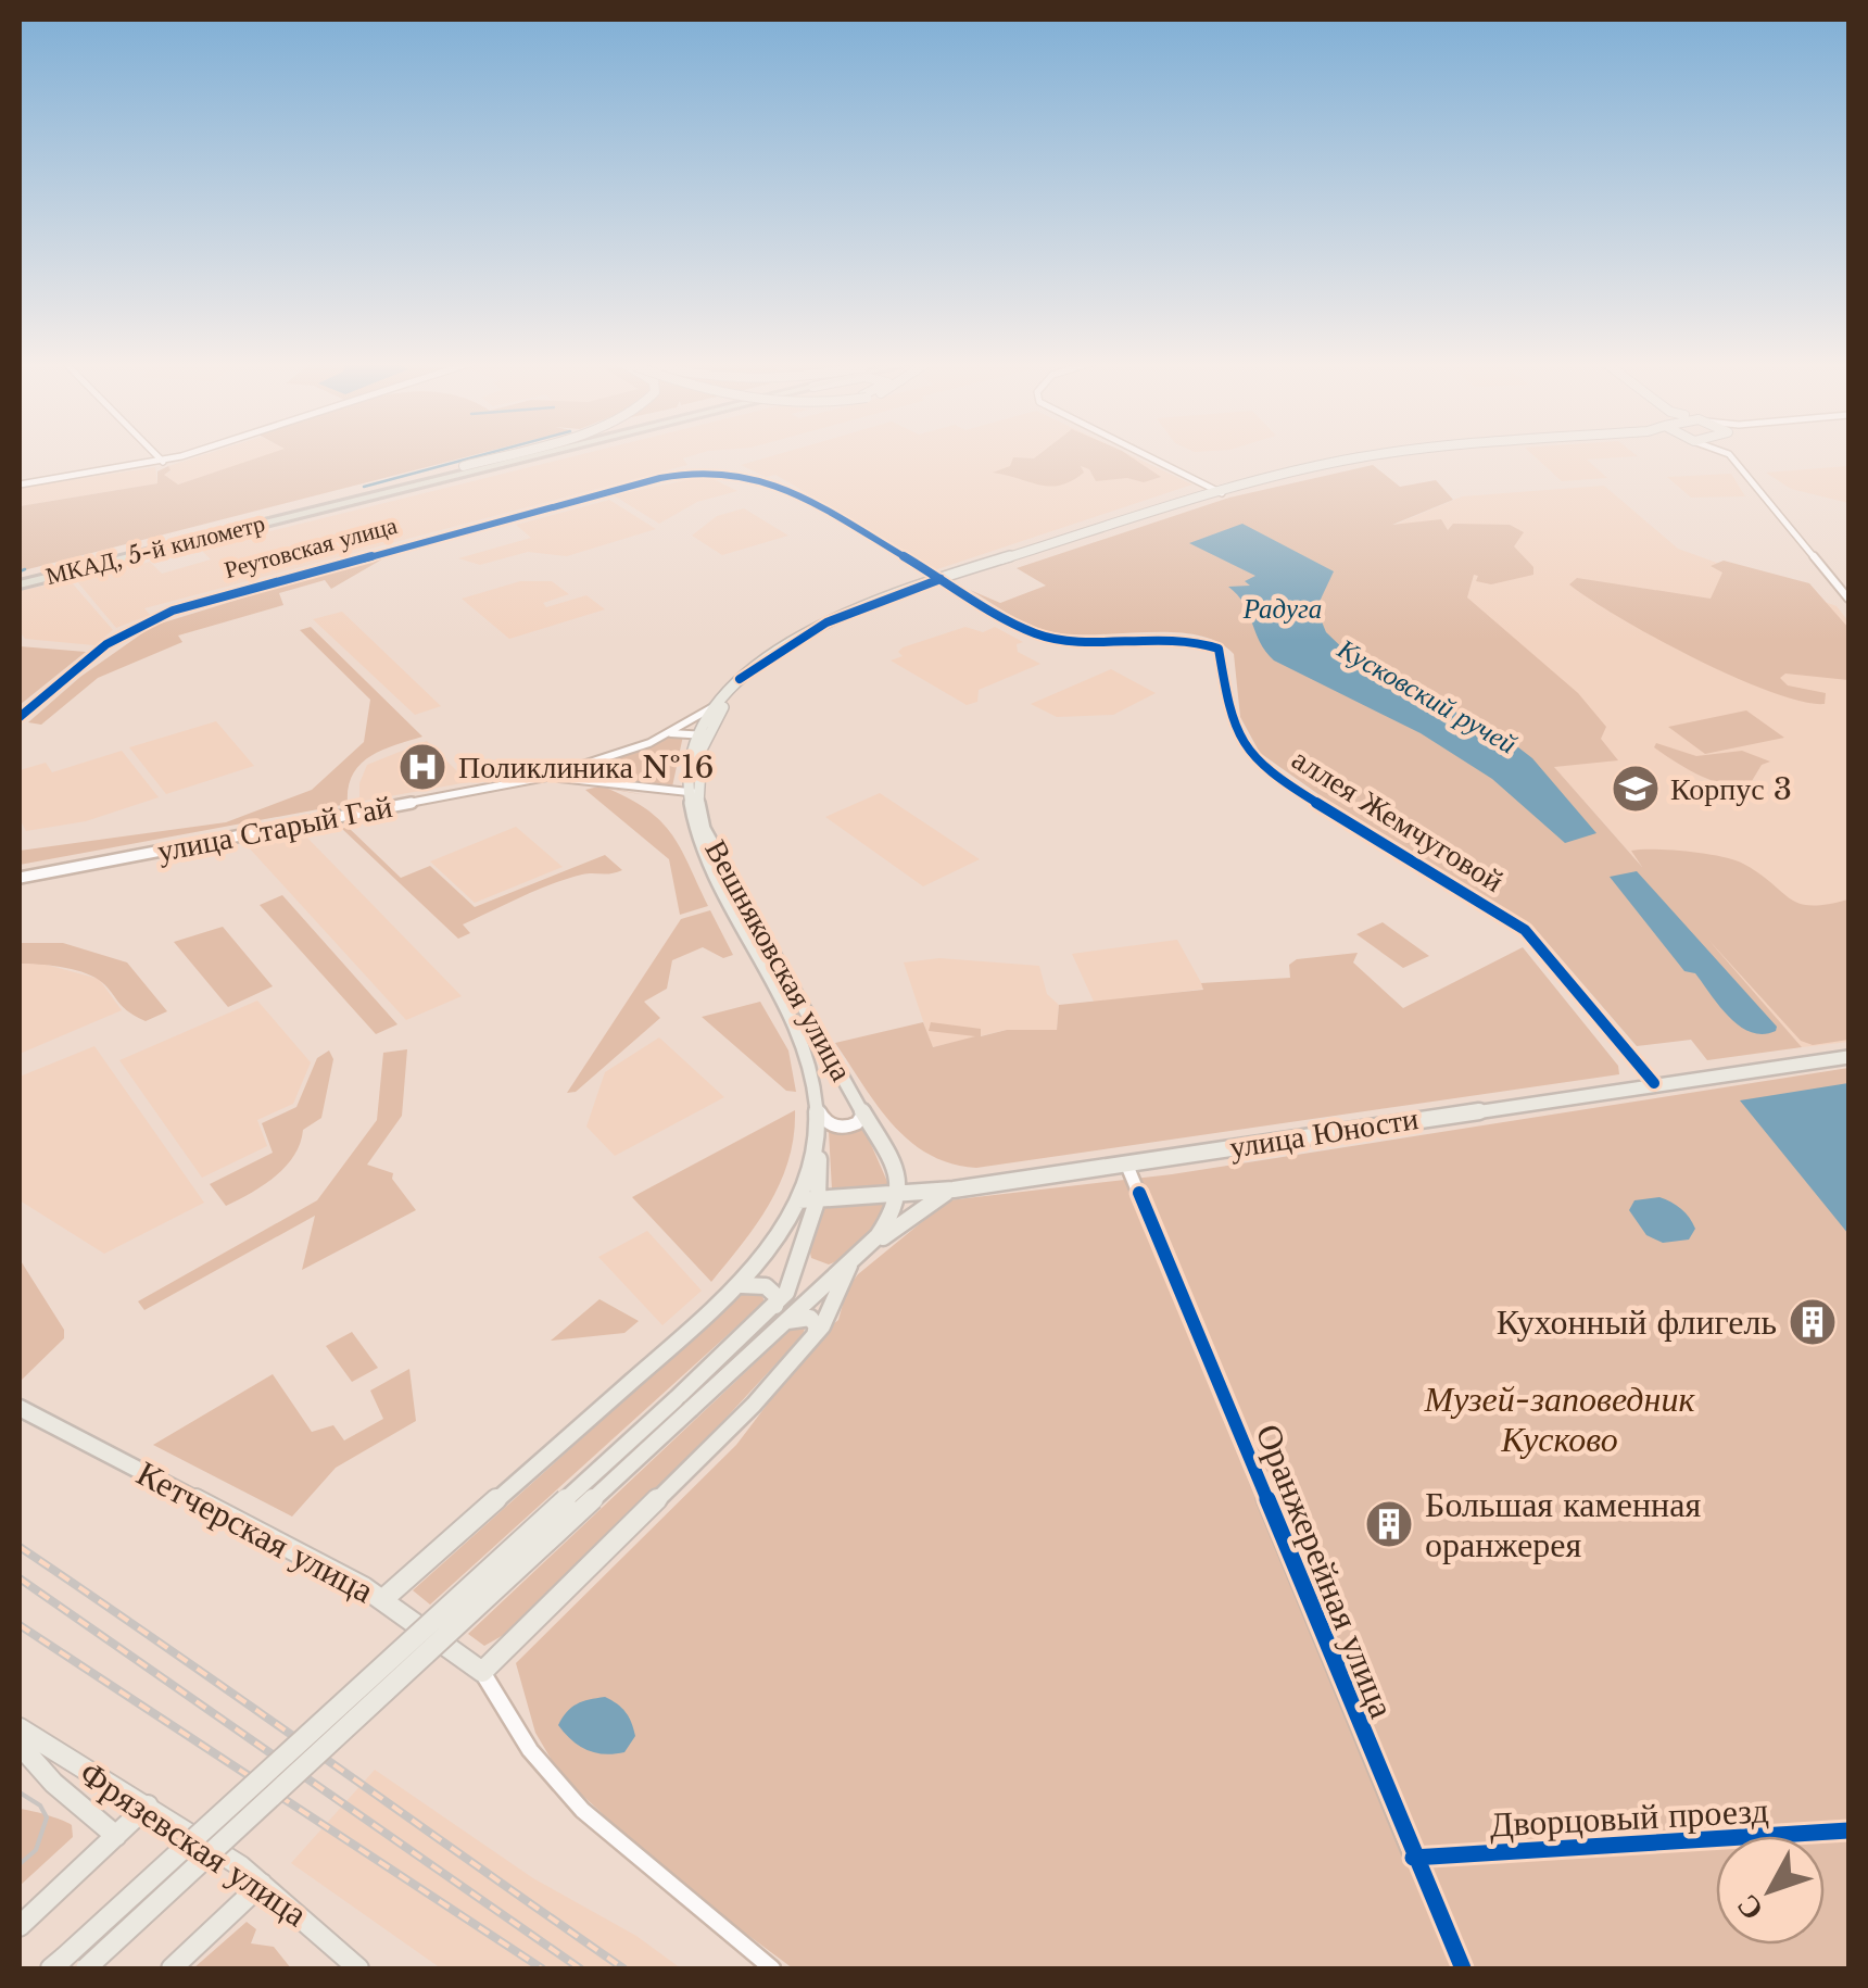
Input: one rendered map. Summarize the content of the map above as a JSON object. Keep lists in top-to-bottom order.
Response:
{
  "streets": {
    "highway": ["МКАД, 5-й километр"],
    "main road": [
      "Вешняковская улица",
      "улица Юности",
      "Кетчерская улица",
      "Фрязевская улица"
    ],
    "street": [
      "Реутовская улица",
      "аллея Жемчуговой",
      "улица Старый Гай",
      "Оранжерейная улица",
      "Дворцовый проезд"
    ]
  },
  "crossings": [
    ["Реутовская улица", "аллея Жемчуговой"],
    ["Реутовская улица", "Вешняковская улица"],
    ["аллея Жемчуговой", "Вешняковская улица"],
    ["аллея Жемчуговой", "улица Юности"],
    ["улица Старый Гай", "Вешняковская улица"],
    ["Вешняковская улица", "улица Юности"],
    ["Вешняковская улица", "Кетчерская улица"],
    ["улица Юности", "Оранжерейная улица"],
    ["Оранжерейная улица", "Дворцовый проезд"]
  ],
  "water": ["Радуга", "Кусковский ручей"],
  "parks": ["Музей-заповедник Кусково"],
  "places": {
    "hospital": ["Поликлиника №16"],
    "school or university": ["Корпус 3"],
    "building": ["Кухонный флигель", "Большая каменная оранжерея"]
  },
  "north": "bottom left"
}
